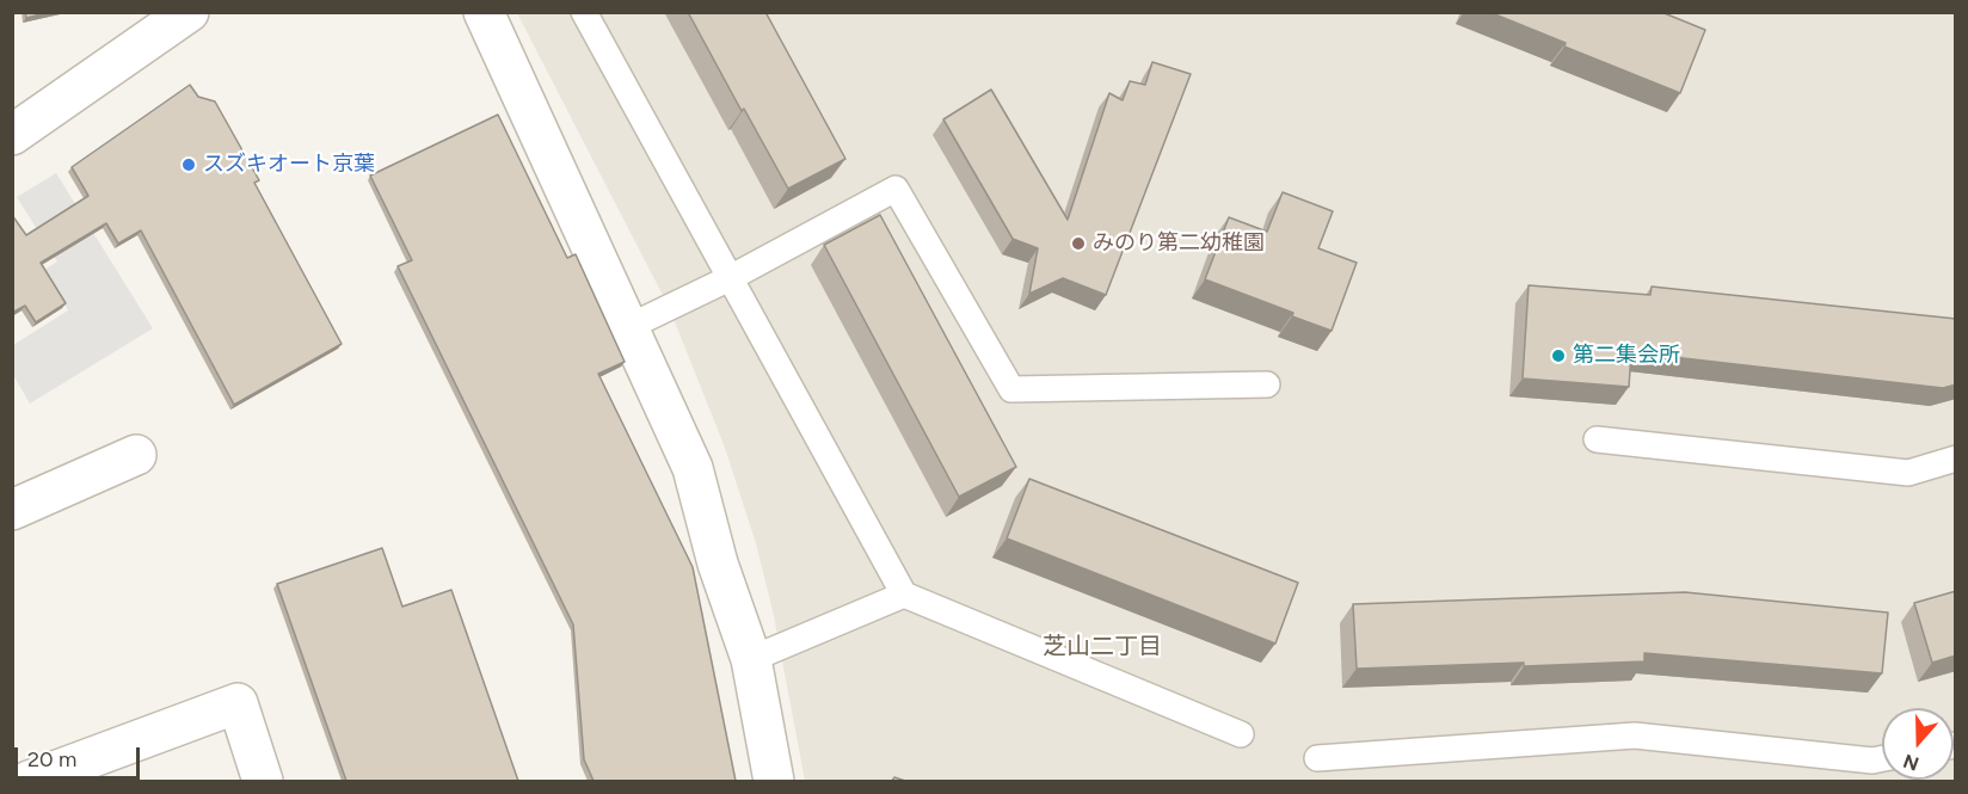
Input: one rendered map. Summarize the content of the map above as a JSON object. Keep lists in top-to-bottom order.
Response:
{
  "districts": ["芝山二丁目"],
  "places": ["スズキオート京葉", "みのり第二幼稚園", "第二集会所"],
  "scale_bar": "20 m",
  "north": "bottom"
}
